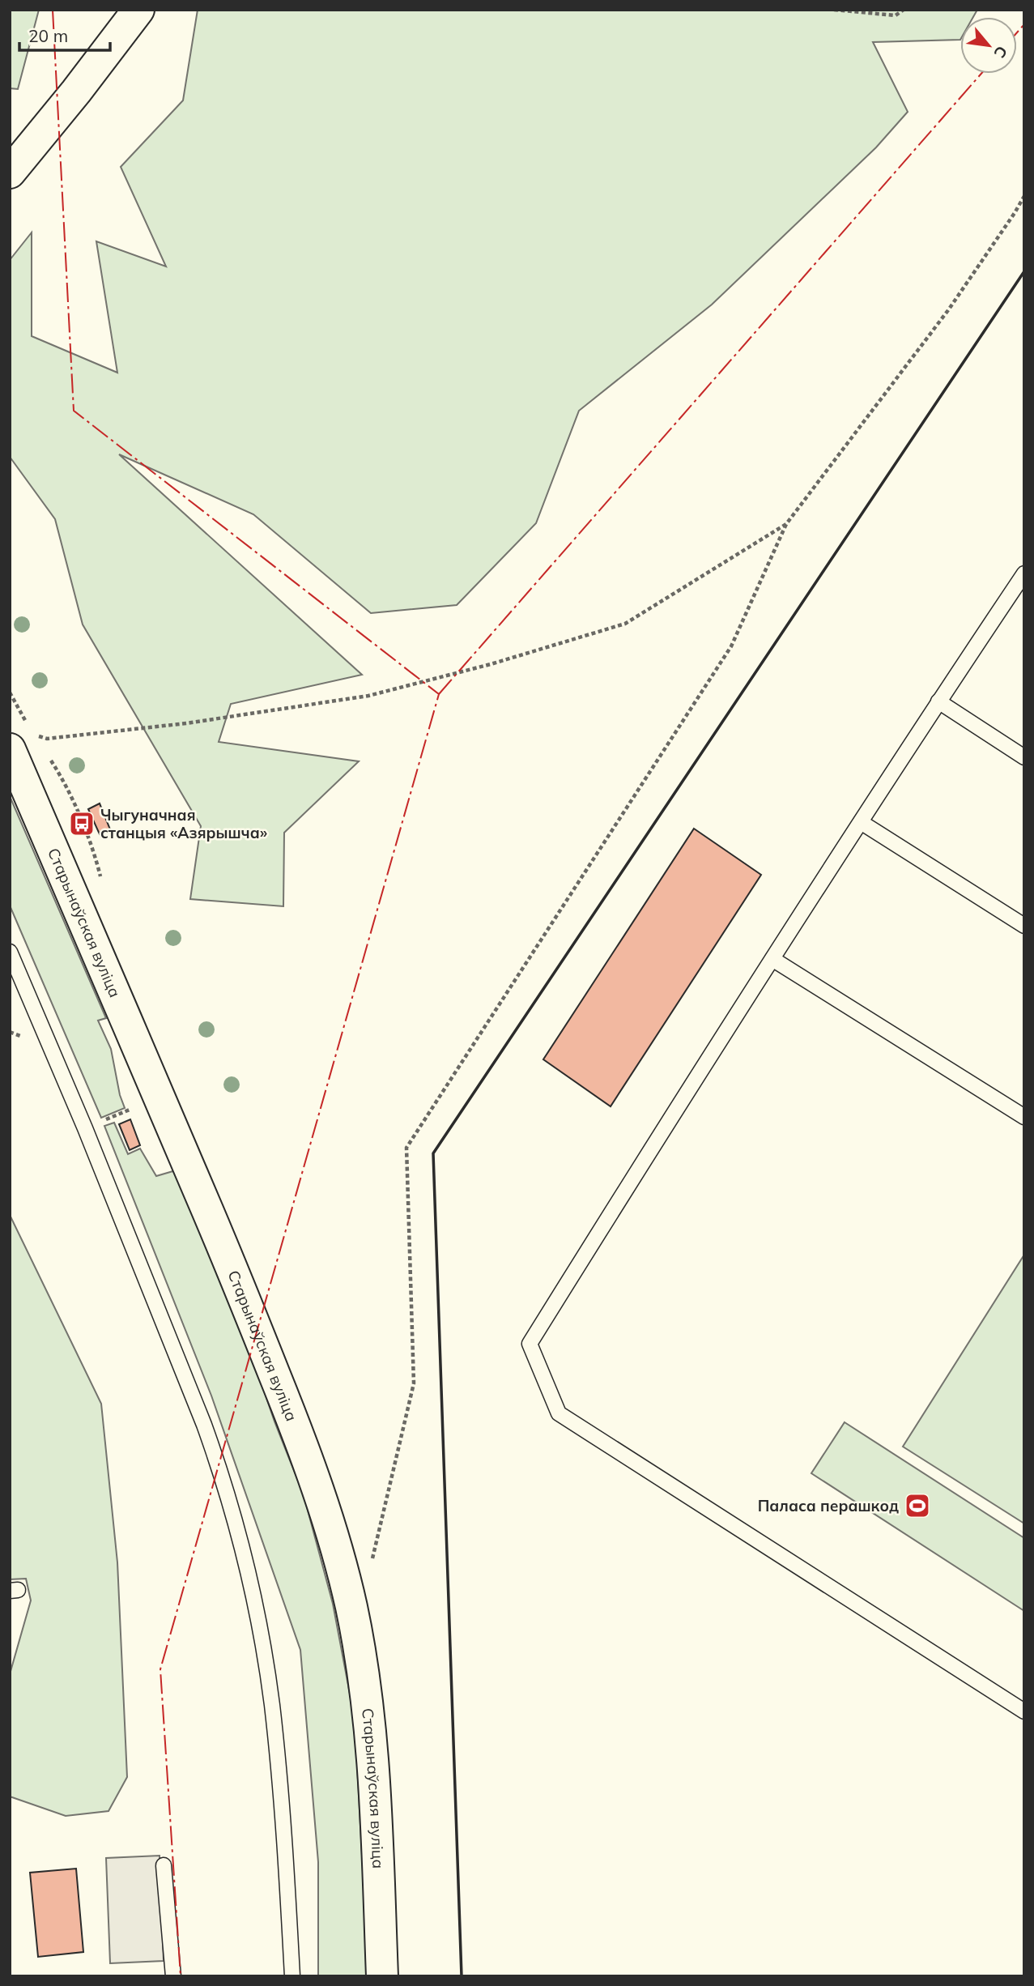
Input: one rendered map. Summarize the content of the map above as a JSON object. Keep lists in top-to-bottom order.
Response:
{
  "streets": {
    "main road": ["Старынаўская вуліца"]
  },
  "places": {
    "bus stop": ["Чыгуначная станцыя «Азярышча»"],
    "sports": ["Паласа перашкод"]
  },
  "scale_bar": "20 m",
  "north": "bottom right"
}
